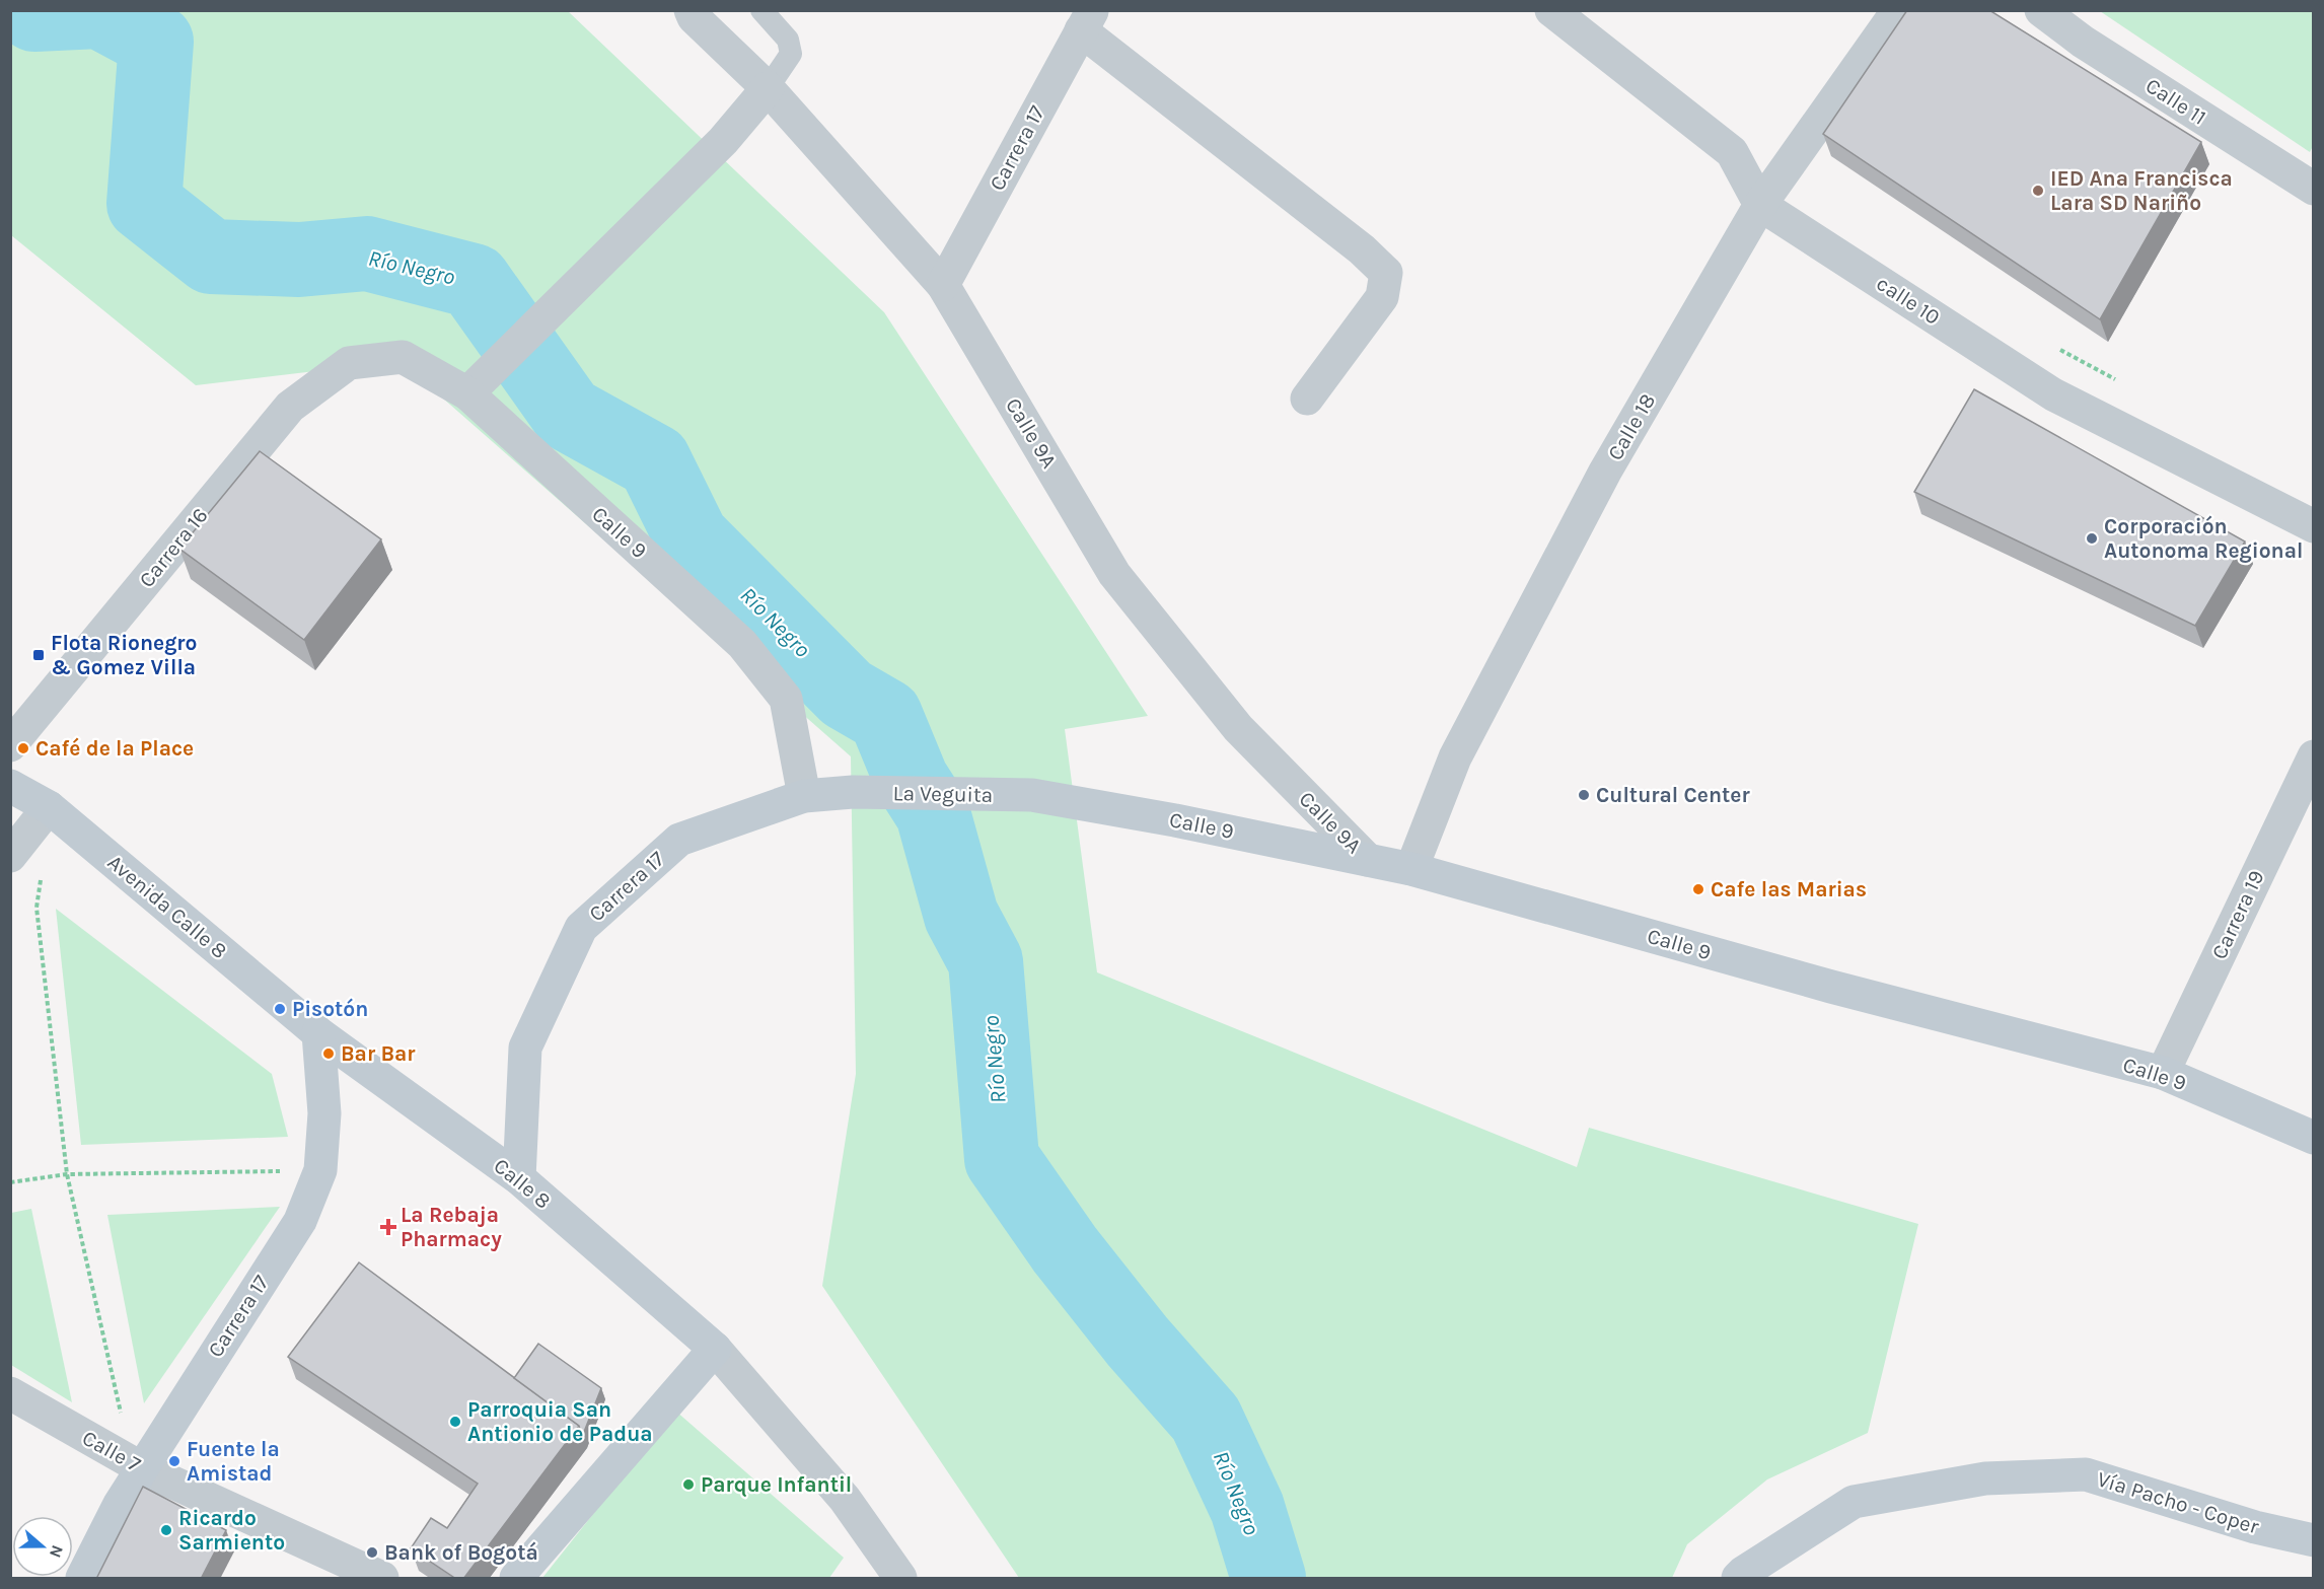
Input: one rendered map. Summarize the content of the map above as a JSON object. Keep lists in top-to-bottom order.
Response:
{
  "streets": {
    "street": [
      "Calle 11",
      "Carrera 17",
      "calle 10",
      "Calle 18",
      "Calle 9A",
      "Calle 9",
      "Carrera 16",
      "La Veguita",
      "Avenida Calle 8",
      "Carrera 19",
      "Calle 8",
      "Calle 7",
      "Vía Pacho - Coper"
    ]
  },
  "crossings": [
    ["Carrera 17", "Calle 9A"],
    ["Carrera 17", "Calle 9"],
    ["Carrera 17", "La Veguita"],
    ["Carrera 17", "Avenida Calle 8"],
    ["Carrera 17", "Calle 8"],
    ["Carrera 17", "Calle 7"],
    ["calle 10", "Calle 18"],
    ["Calle 18", "Calle 9"],
    ["Calle 9A", "Calle 9"],
    ["Calle 9", "Carrera 16"],
    ["Calle 9", "La Veguita"],
    ["Calle 9", "Carrera 19"],
    ["Avenida Calle 8", "Calle 8"]
  ],
  "water": ["Río Negro"],
  "places": {
    "other": [
      "IED Ana Francisca Lara SD Nariño",
      "Corporación Autonoma Regional",
      "Café de la Place",
      "Cultural Center",
      "Cafe las Marias",
      "Pisotón",
      "Bar Bar",
      "Parroquia San Antionio de Padua",
      "Fuente la Amistad",
      "Parque Infantil",
      "Ricardo Sarmiento",
      "Bank of Bogotá"
    ],
    "transit": ["Flota Rionegro & Gomez Villa"],
    "health": ["La Rebaja Pharmacy"]
  },
  "north": "right"
}
